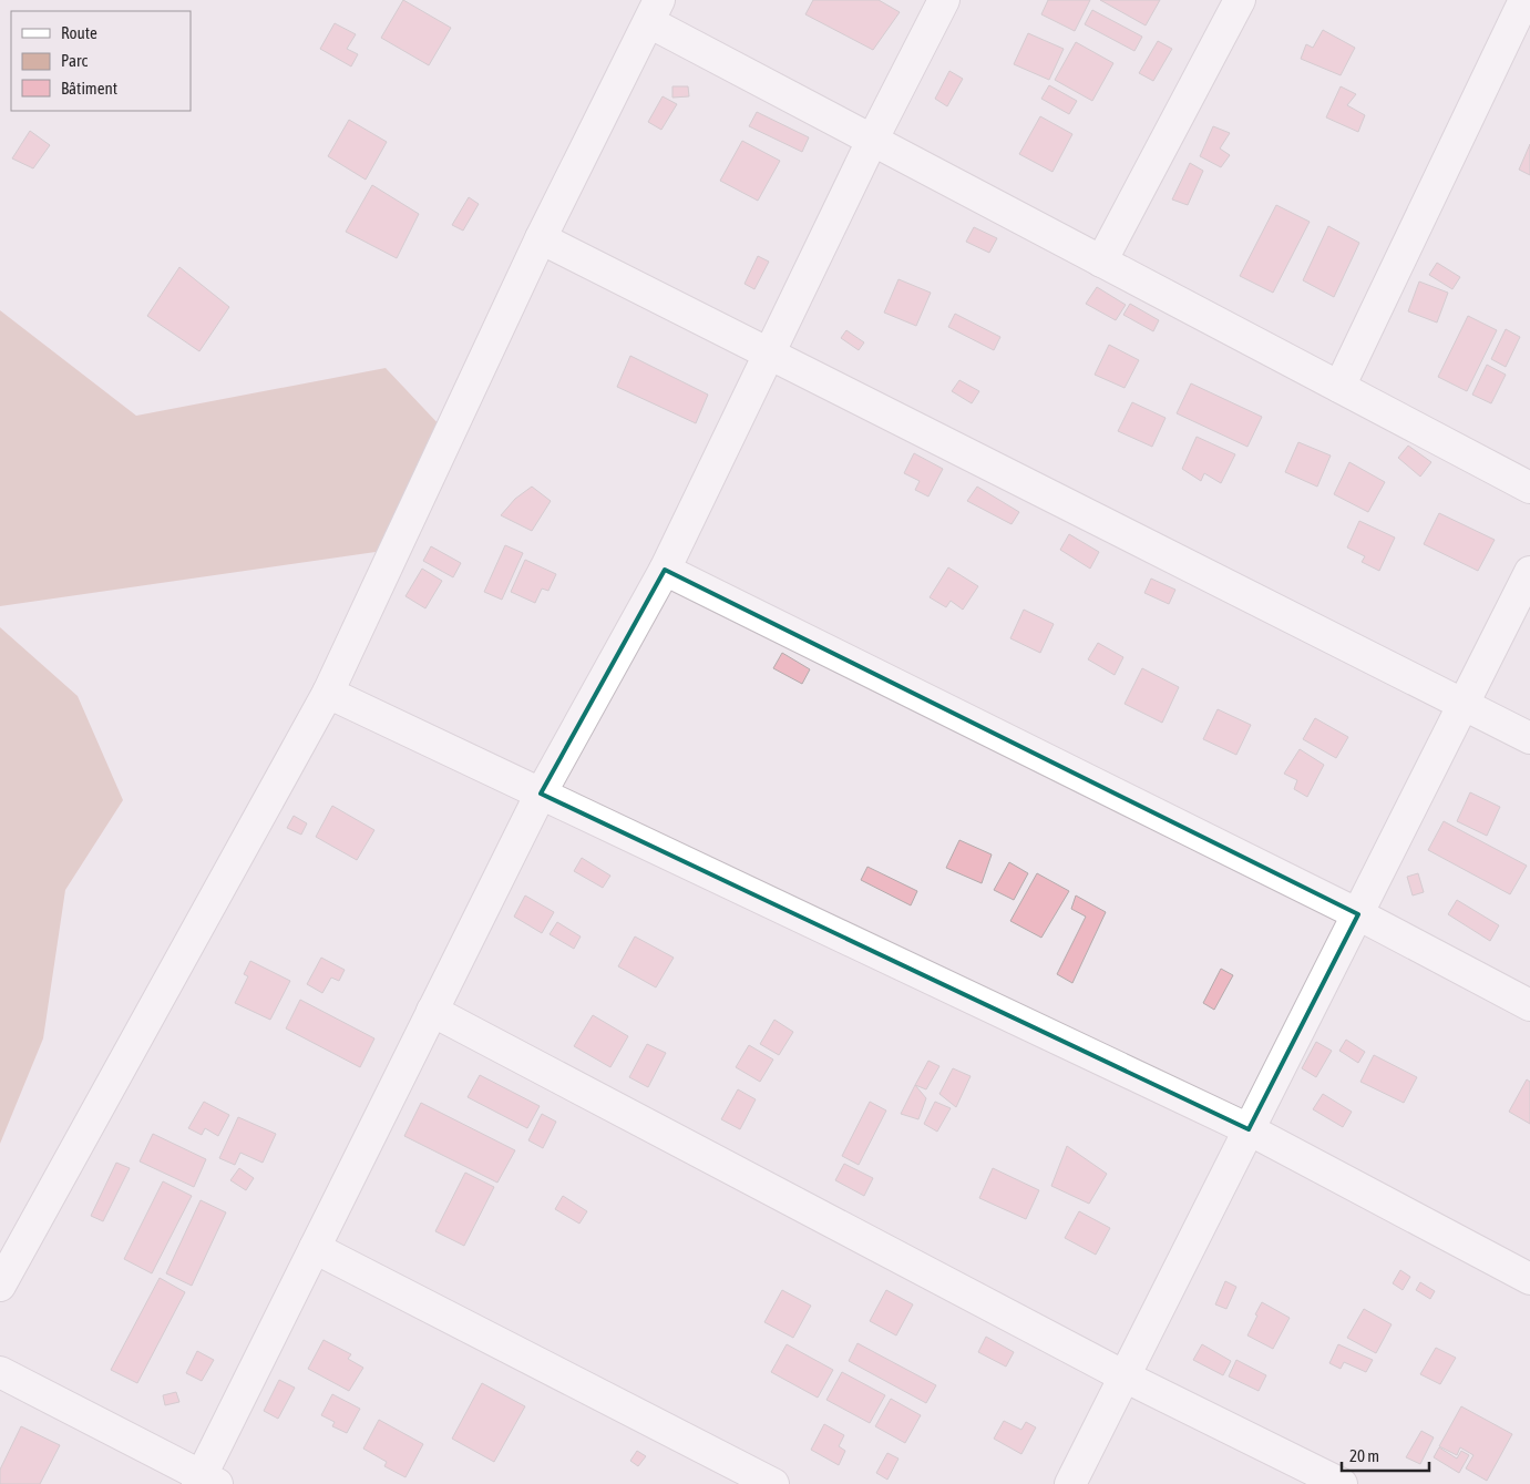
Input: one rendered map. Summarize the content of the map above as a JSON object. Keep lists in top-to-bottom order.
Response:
{
  "legend": ["Route", "Parc", "Bâtiment"],
  "scale_bar": "20 m"
}
